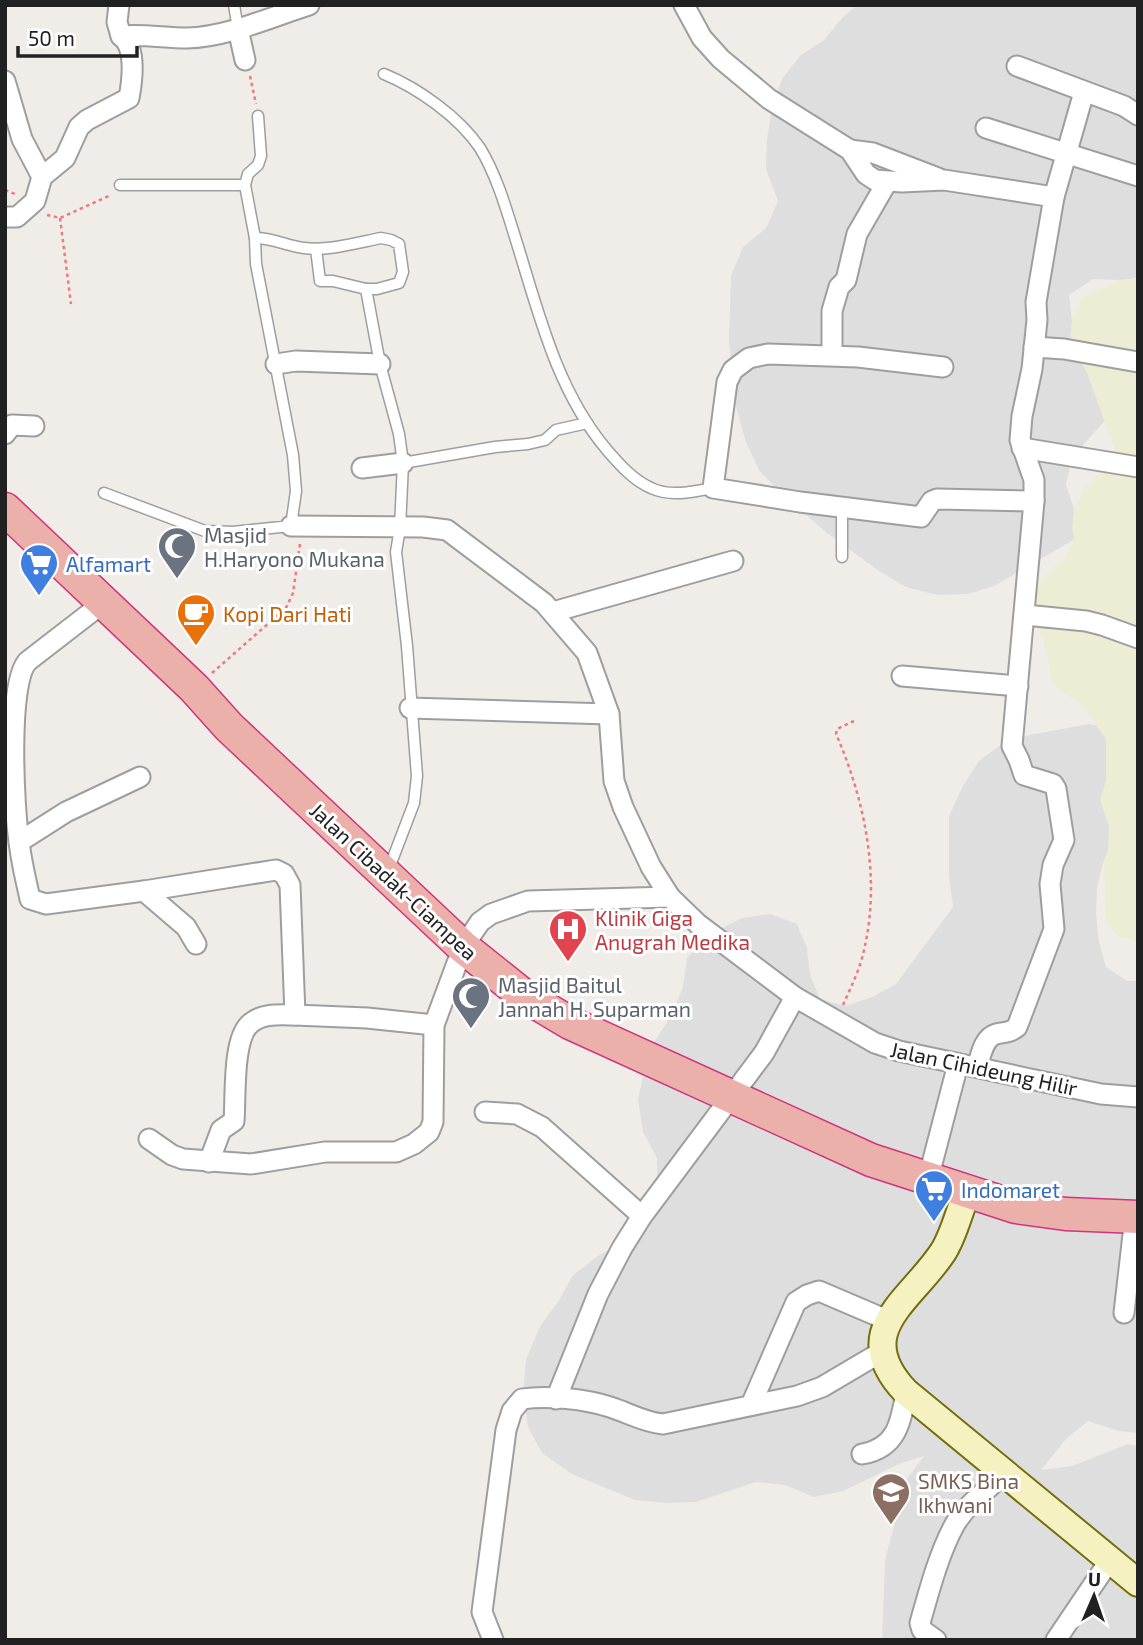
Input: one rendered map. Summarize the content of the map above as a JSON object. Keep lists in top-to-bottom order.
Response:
{
  "streets": {
    "highway": ["Jalan Cibadak-Ciampea"],
    "street": ["Jalan Cihideung Hilir"]
  },
  "places": {
    "mosque": ["Masjid H.Haryono Mukana", "Masjid Baitul Jannah H. Suparman"],
    "supermarket": ["Alfamart", "Indomaret"],
    "cafe": ["Kopi Dari Hati"],
    "hospital": ["Klinik Giga Anugrah Medika"],
    "school or university": ["SMKS Bina Ikhwani"]
  },
  "scale_bar": "50 m",
  "north": "top"
}
